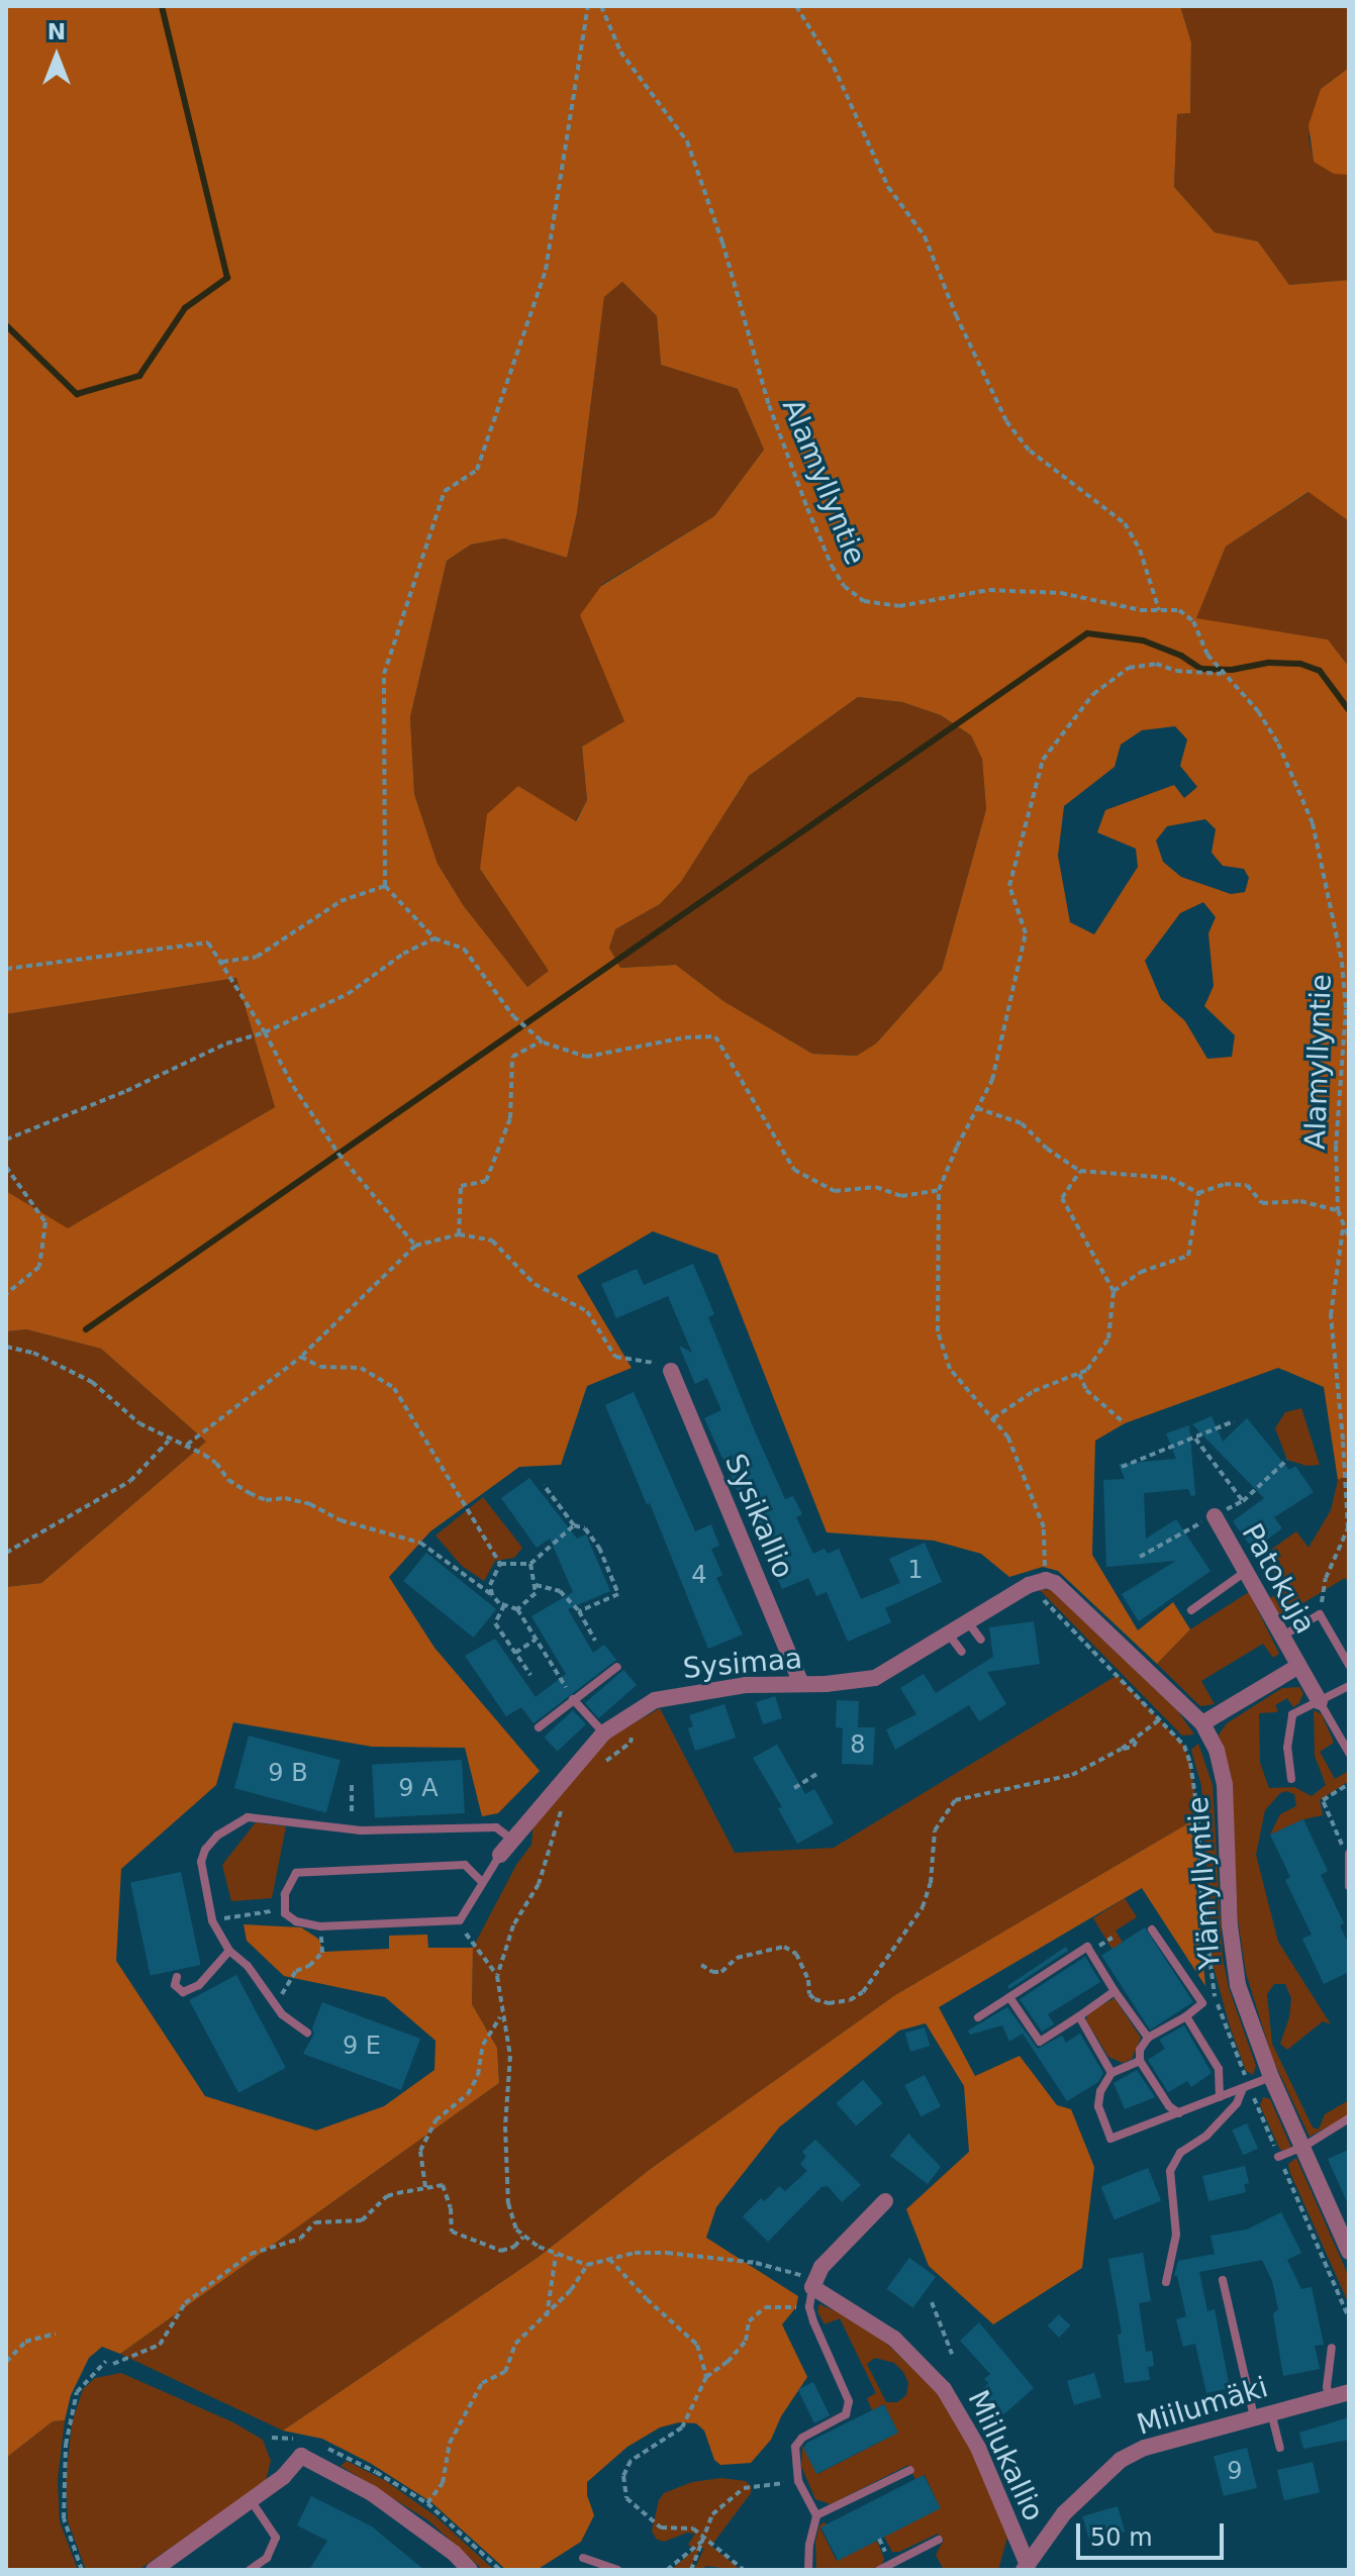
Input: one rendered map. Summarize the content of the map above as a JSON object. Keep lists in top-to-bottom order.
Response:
{
  "streets": {
    "street": [
      "Sysikallio",
      "Patokuja",
      "Sysimaa",
      "Ylämyllyntie",
      "Miilumäki",
      "Miilukallio"
    ],
    "path": ["Alamyllyntie"]
  },
  "crossings": [
    ["Sysikallio", "Sysimaa"],
    ["Patokuja", "Ylämyllyntie"],
    ["Miilumäki", "Miilukallio"]
  ],
  "house_numbers": [
    "1",
    "4",
    "8",
    "9 B",
    "9 A",
    "9 E",
    "9"
  ],
  "scale_bar": "50 m",
  "north": "top"
}
